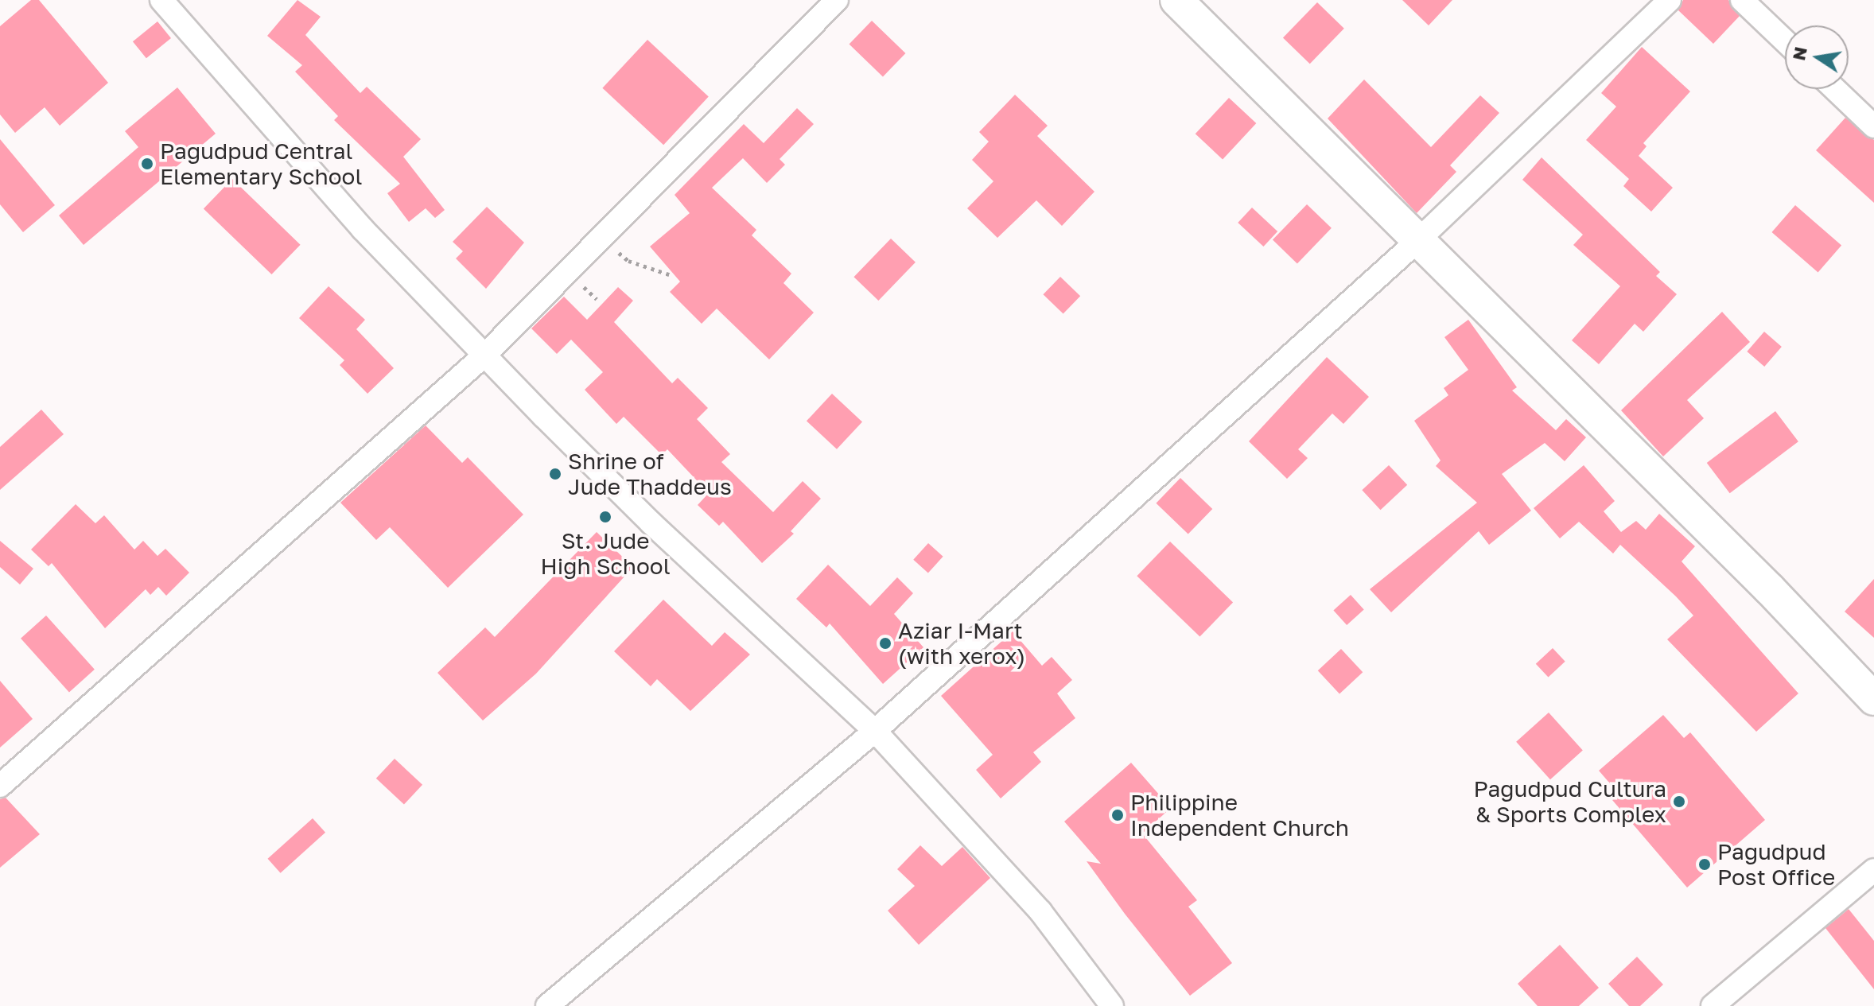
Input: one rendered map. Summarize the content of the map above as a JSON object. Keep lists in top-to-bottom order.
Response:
{
  "places": [
    "Pagudpud Central Elementary School",
    "Shrine of Jude Thaddeus",
    "St. Jude High School",
    "Aziar I-Mart (with xerox)",
    "Pagudpud Cultura & Sports Complex",
    "Philippine Independent Church",
    "Pagudpud Post Office"
  ],
  "north": "left"
}
